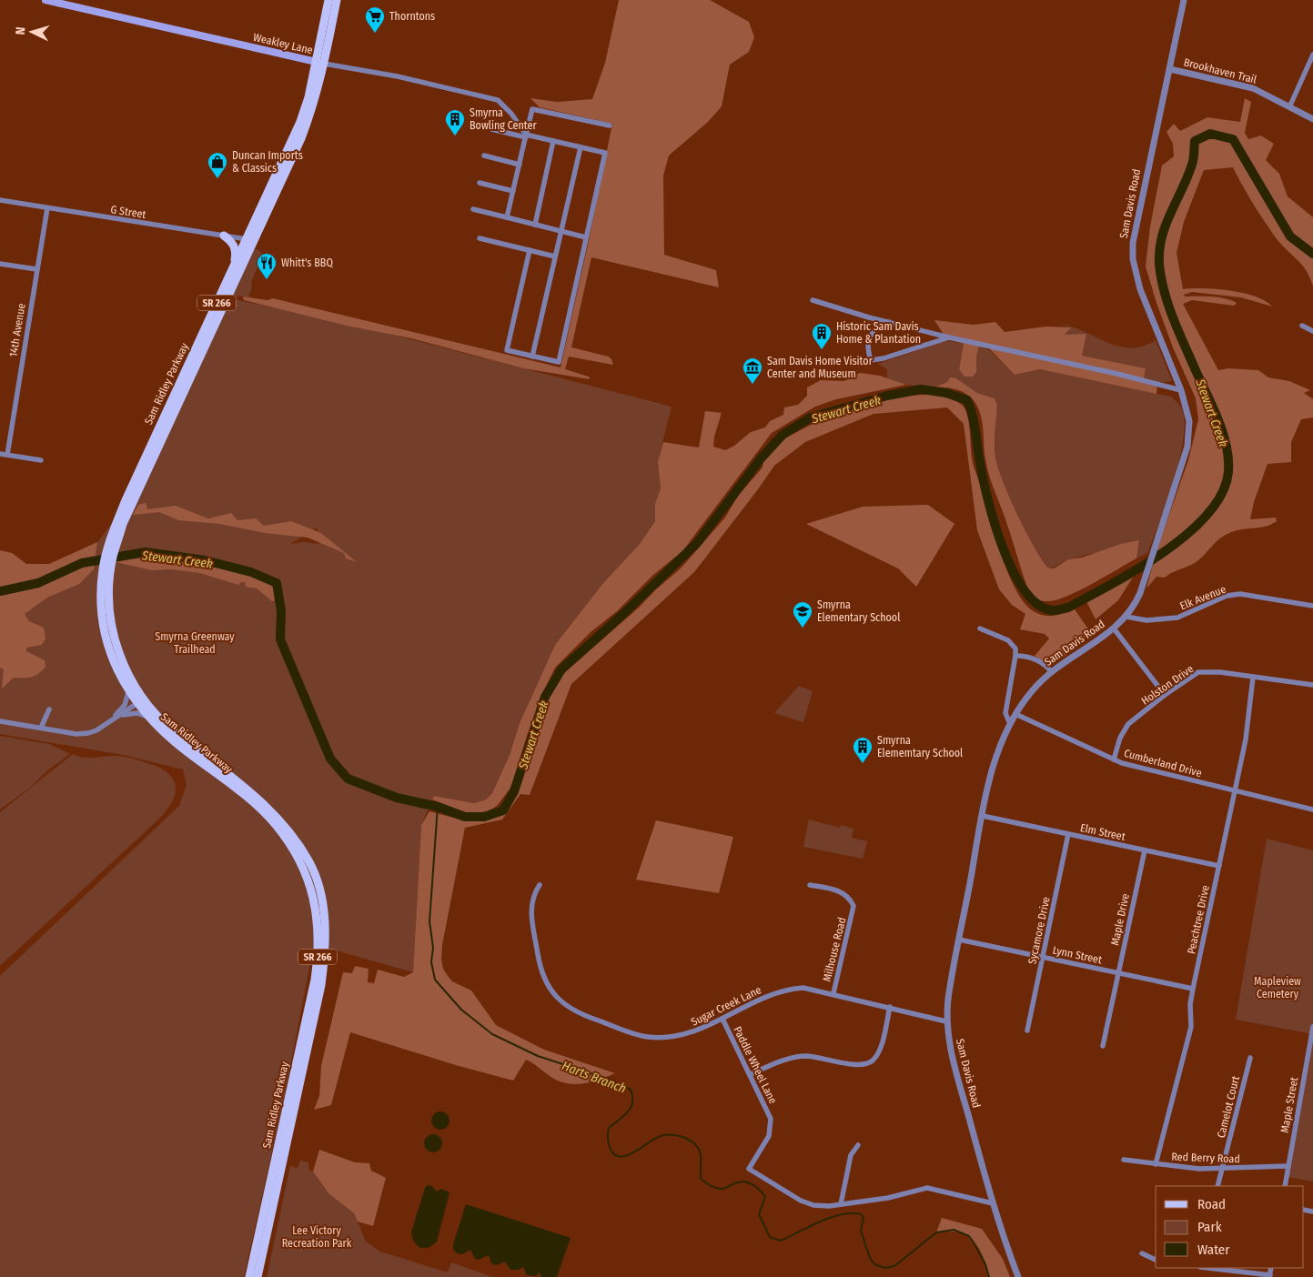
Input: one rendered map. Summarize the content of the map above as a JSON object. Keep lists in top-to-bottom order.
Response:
{
  "streets": {
    "main road": ["Weakley Lane", "SR 266", "Sam Ridley Parkway"],
    "street": [
      "Brookhaven Trail",
      "Sam Davis Road",
      "G Street",
      "14th Avenue",
      "Elk Avenue",
      "Holston Drive",
      "Cumberland Drive",
      "Elm Street",
      "Maple Drive",
      "Peachtree Drive",
      "Sycamore Drive",
      "Milhouse Road",
      "Lynn Street",
      "Sugar Creek Lane",
      "Paddle Wheel Lane",
      "Maple Street",
      "Camelot Court",
      "Red Berry Road"
    ]
  },
  "crossings": [
    ["Weakley Lane", "Sam Ridley Parkway"],
    ["Brookhaven Trail", "Sam Davis Road"],
    ["Sam Davis Road", "Elk Avenue"],
    ["Sam Davis Road", "Cumberland Drive"],
    ["Sam Davis Road", "Elm Street"],
    ["Sam Davis Road", "Lynn Street"],
    ["Sam Davis Road", "Sugar Creek Lane"],
    ["G Street", "14th Avenue"],
    ["G Street", "Sam Ridley Parkway"],
    ["Holston Drive", "Cumberland Drive"],
    ["Holston Drive", "Peachtree Drive"],
    ["Cumberland Drive", "Peachtree Drive"],
    ["Elm Street", "Maple Drive"],
    ["Elm Street", "Peachtree Drive"],
    ["Elm Street", "Sycamore Drive"],
    ["Maple Drive", "Lynn Street"],
    ["Peachtree Drive", "Lynn Street"],
    ["Peachtree Drive", "Red Berry Road"],
    ["Sycamore Drive", "Lynn Street"],
    ["Milhouse Road", "Sugar Creek Lane"],
    ["Sugar Creek Lane", "Paddle Wheel Lane"],
    ["Maple Street", "Red Berry Road"],
    ["Camelot Court", "Red Berry Road"]
  ],
  "water": ["Stewart Creek", "Harts Branch"],
  "parks": ["Smyrna Greenway Trailhead", "Mapleview Cemetery", "Lee Victory Recreation Park"],
  "places": {
    "supermarket": ["Thorntons"],
    "building": ["Smyrna Bowling Center", "Historic Sam Davis Home & Plantation", "Smyrna Elememtary School"],
    "shop": ["Duncan Imports & Classics"],
    "restaurant": ["Whitt's BBQ"],
    "museum": ["Sam Davis Home Visitor Center and Museum"],
    "school or university": ["Smyrna Elementary School"]
  },
  "legend": ["Road", "Park", "Water"],
  "north": "left"
}
